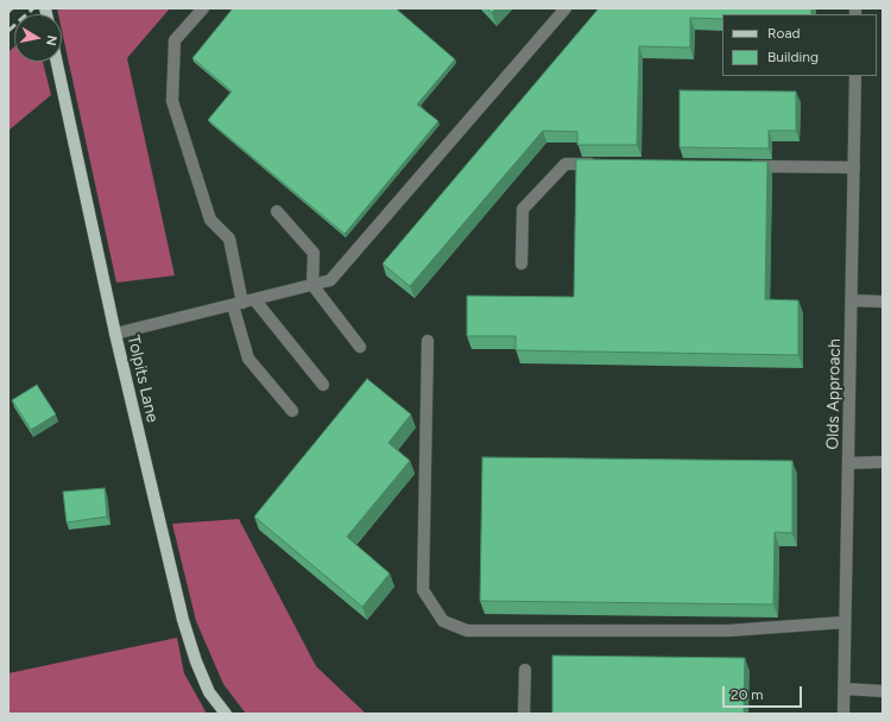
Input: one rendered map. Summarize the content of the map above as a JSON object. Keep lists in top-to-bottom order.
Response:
{
  "streets": {
    "main road": ["Tolpits Lane"],
    "street": ["Olds Approach"]
  },
  "legend": ["Road", "Building"],
  "scale_bar": "20 m",
  "north": "right"
}
